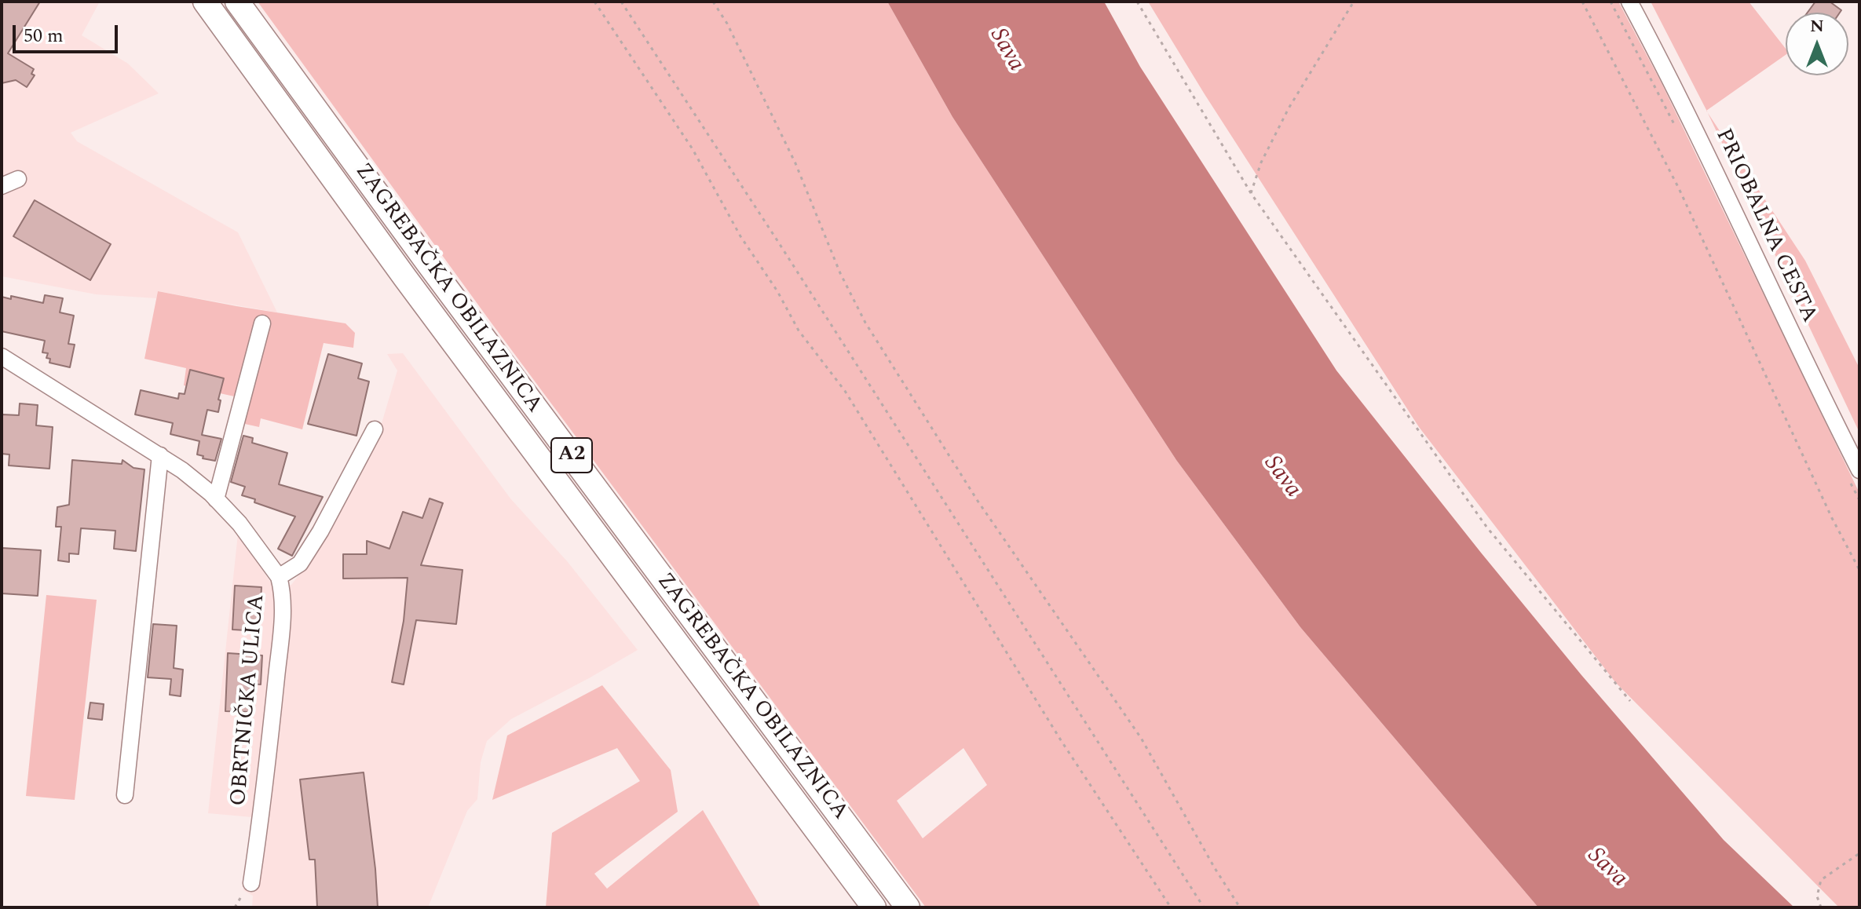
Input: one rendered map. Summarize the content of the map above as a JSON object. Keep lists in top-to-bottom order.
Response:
{
  "streets": {
    "highway": ["ZAGREBAČKA OBILAZNICA", "A2"],
    "street": ["PRIOBALNA CESTA", "OBRTNIČKA ULICA"]
  },
  "water": ["Sava"],
  "scale_bar": "50 m",
  "north": "top"
}
